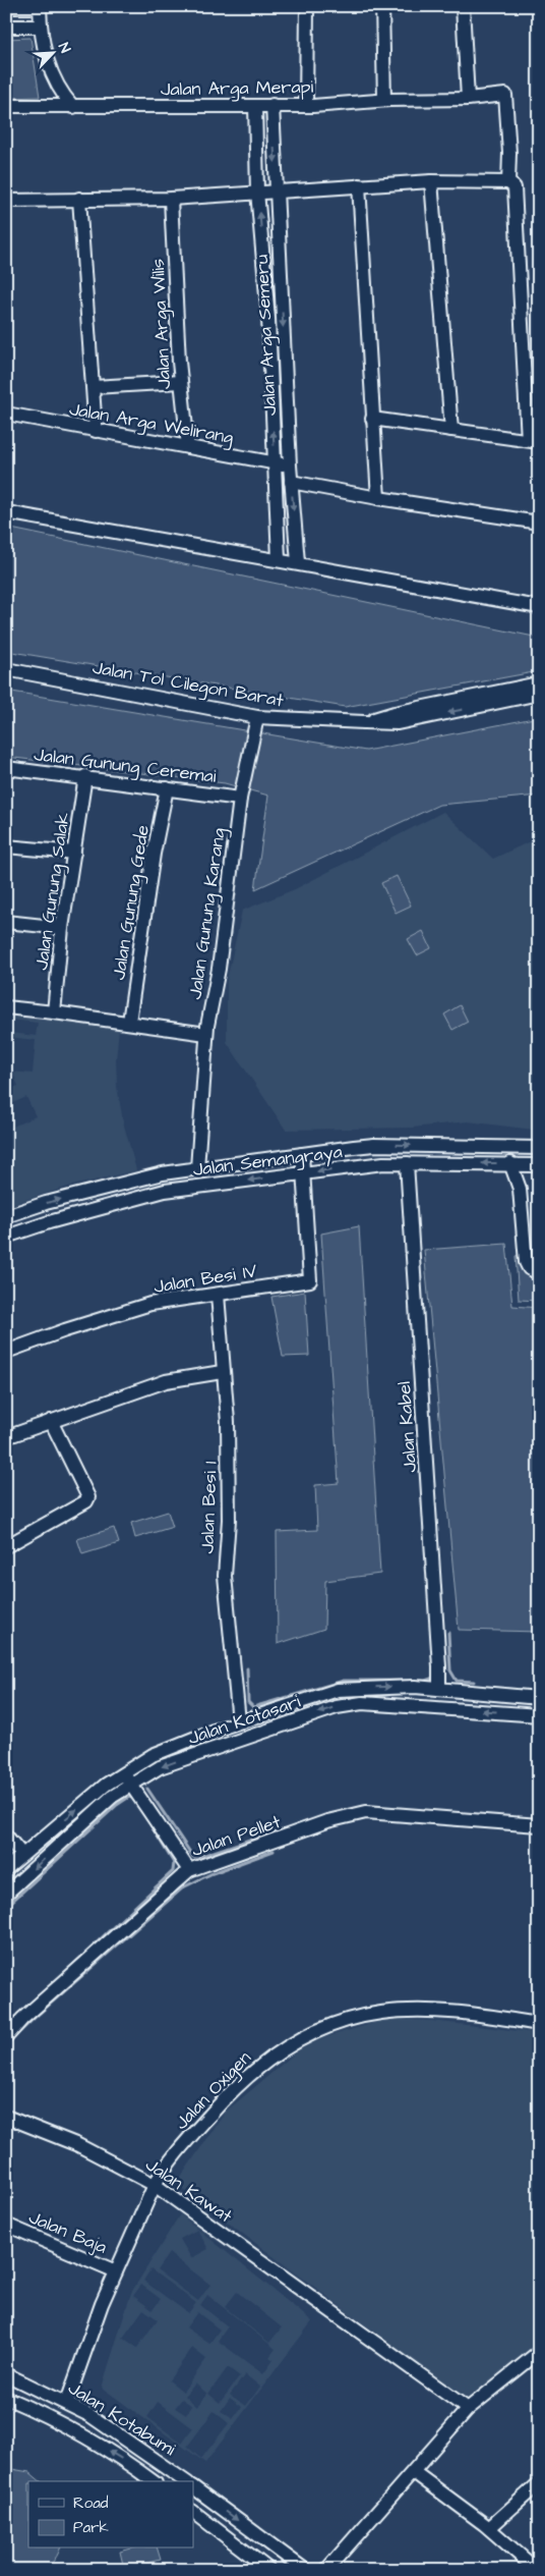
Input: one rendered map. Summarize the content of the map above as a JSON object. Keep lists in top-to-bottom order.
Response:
{
  "streets": {
    "street": [
      "Jalan Arga Merapi",
      "Jalan Arga Wilis",
      "Jalan Arga Semeru",
      "Jalan Arga Welirang",
      "Jalan Tol Cilegon Barat",
      "Jalan Gunung Ceremai",
      "Jalan Gunung Salak",
      "Jalan Gunung Gede",
      "Jalan Gunung Karang",
      "Jalan Semangraya",
      "Jalan Besi IV",
      "Jalan Kabel",
      "Jalan Besi 1",
      "Jalan Kotasari",
      "Jalan Pellet",
      "Jalan Oxigen",
      "Jalan Kawat",
      "Jalan Baja",
      "Jalan Kotabumi"
    ]
  },
  "crossings": [
    ["Jalan Arga Merapi", "Jalan Arga Semeru"],
    ["Jalan Arga Wilis", "Jalan Arga Welirang"],
    ["Jalan Arga Semeru", "Jalan Arga Welirang"],
    ["Jalan Tol Cilegon Barat", "Jalan Gunung Karang"],
    ["Jalan Gunung Ceremai", "Jalan Gunung Salak"],
    ["Jalan Gunung Ceremai", "Jalan Gunung Gede"],
    ["Jalan Gunung Ceremai", "Jalan Gunung Karang"],
    ["Jalan Gunung Karang", "Jalan Semangraya"],
    ["Jalan Semangraya", "Jalan Besi IV"],
    ["Jalan Semangraya", "Jalan Kabel"],
    ["Jalan Besi IV", "Jalan Besi 1"],
    ["Jalan Kabel", "Jalan Kotasari"],
    ["Jalan Besi 1", "Jalan Kotasari"],
    ["Jalan Oxigen", "Jalan Kawat"],
    ["Jalan Oxigen", "Jalan Baja"],
    ["Jalan Oxigen", "Jalan Kotabumi"]
  ],
  "legend": ["Road", "Park"],
  "north": "top right"
}
